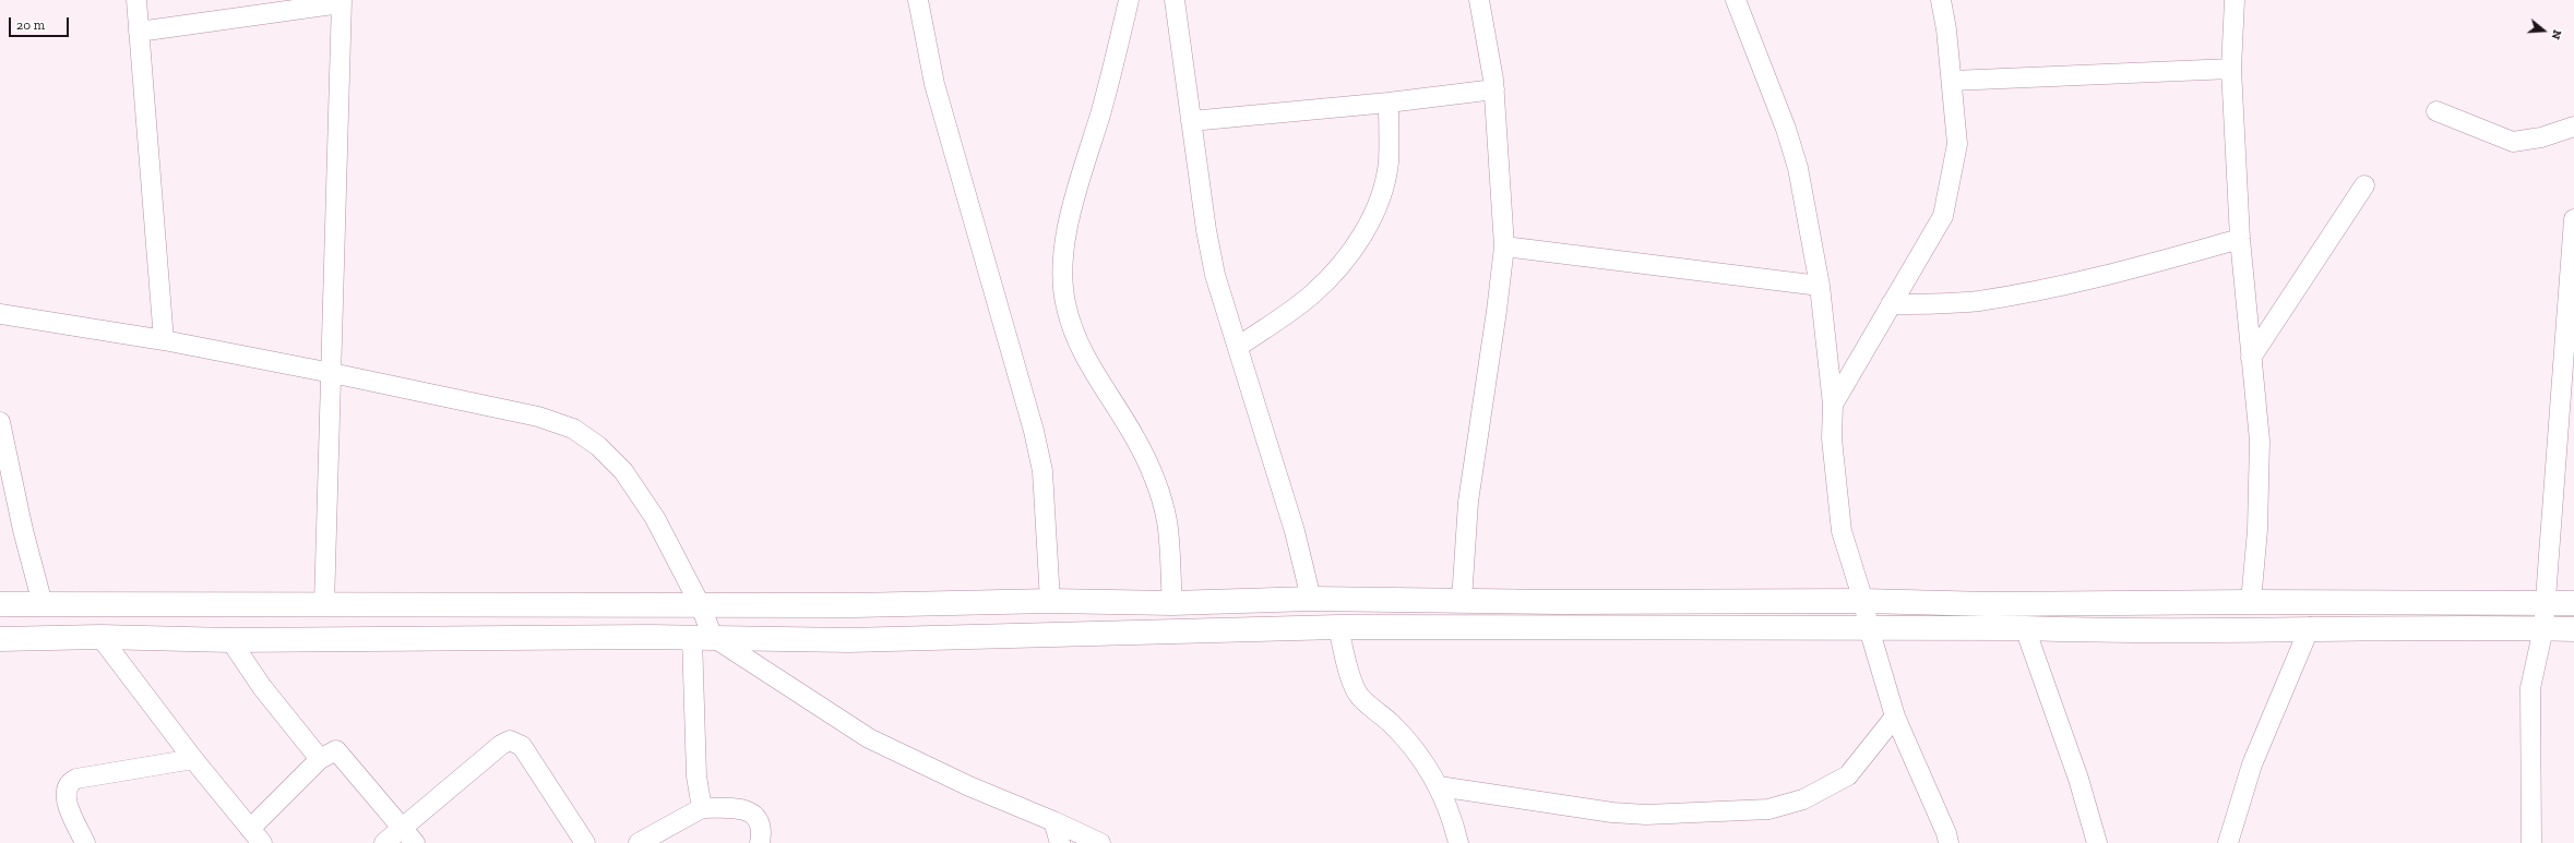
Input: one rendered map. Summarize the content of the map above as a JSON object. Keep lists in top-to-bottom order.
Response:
{
  "scale_bar": "20 m",
  "north": "right"
}
